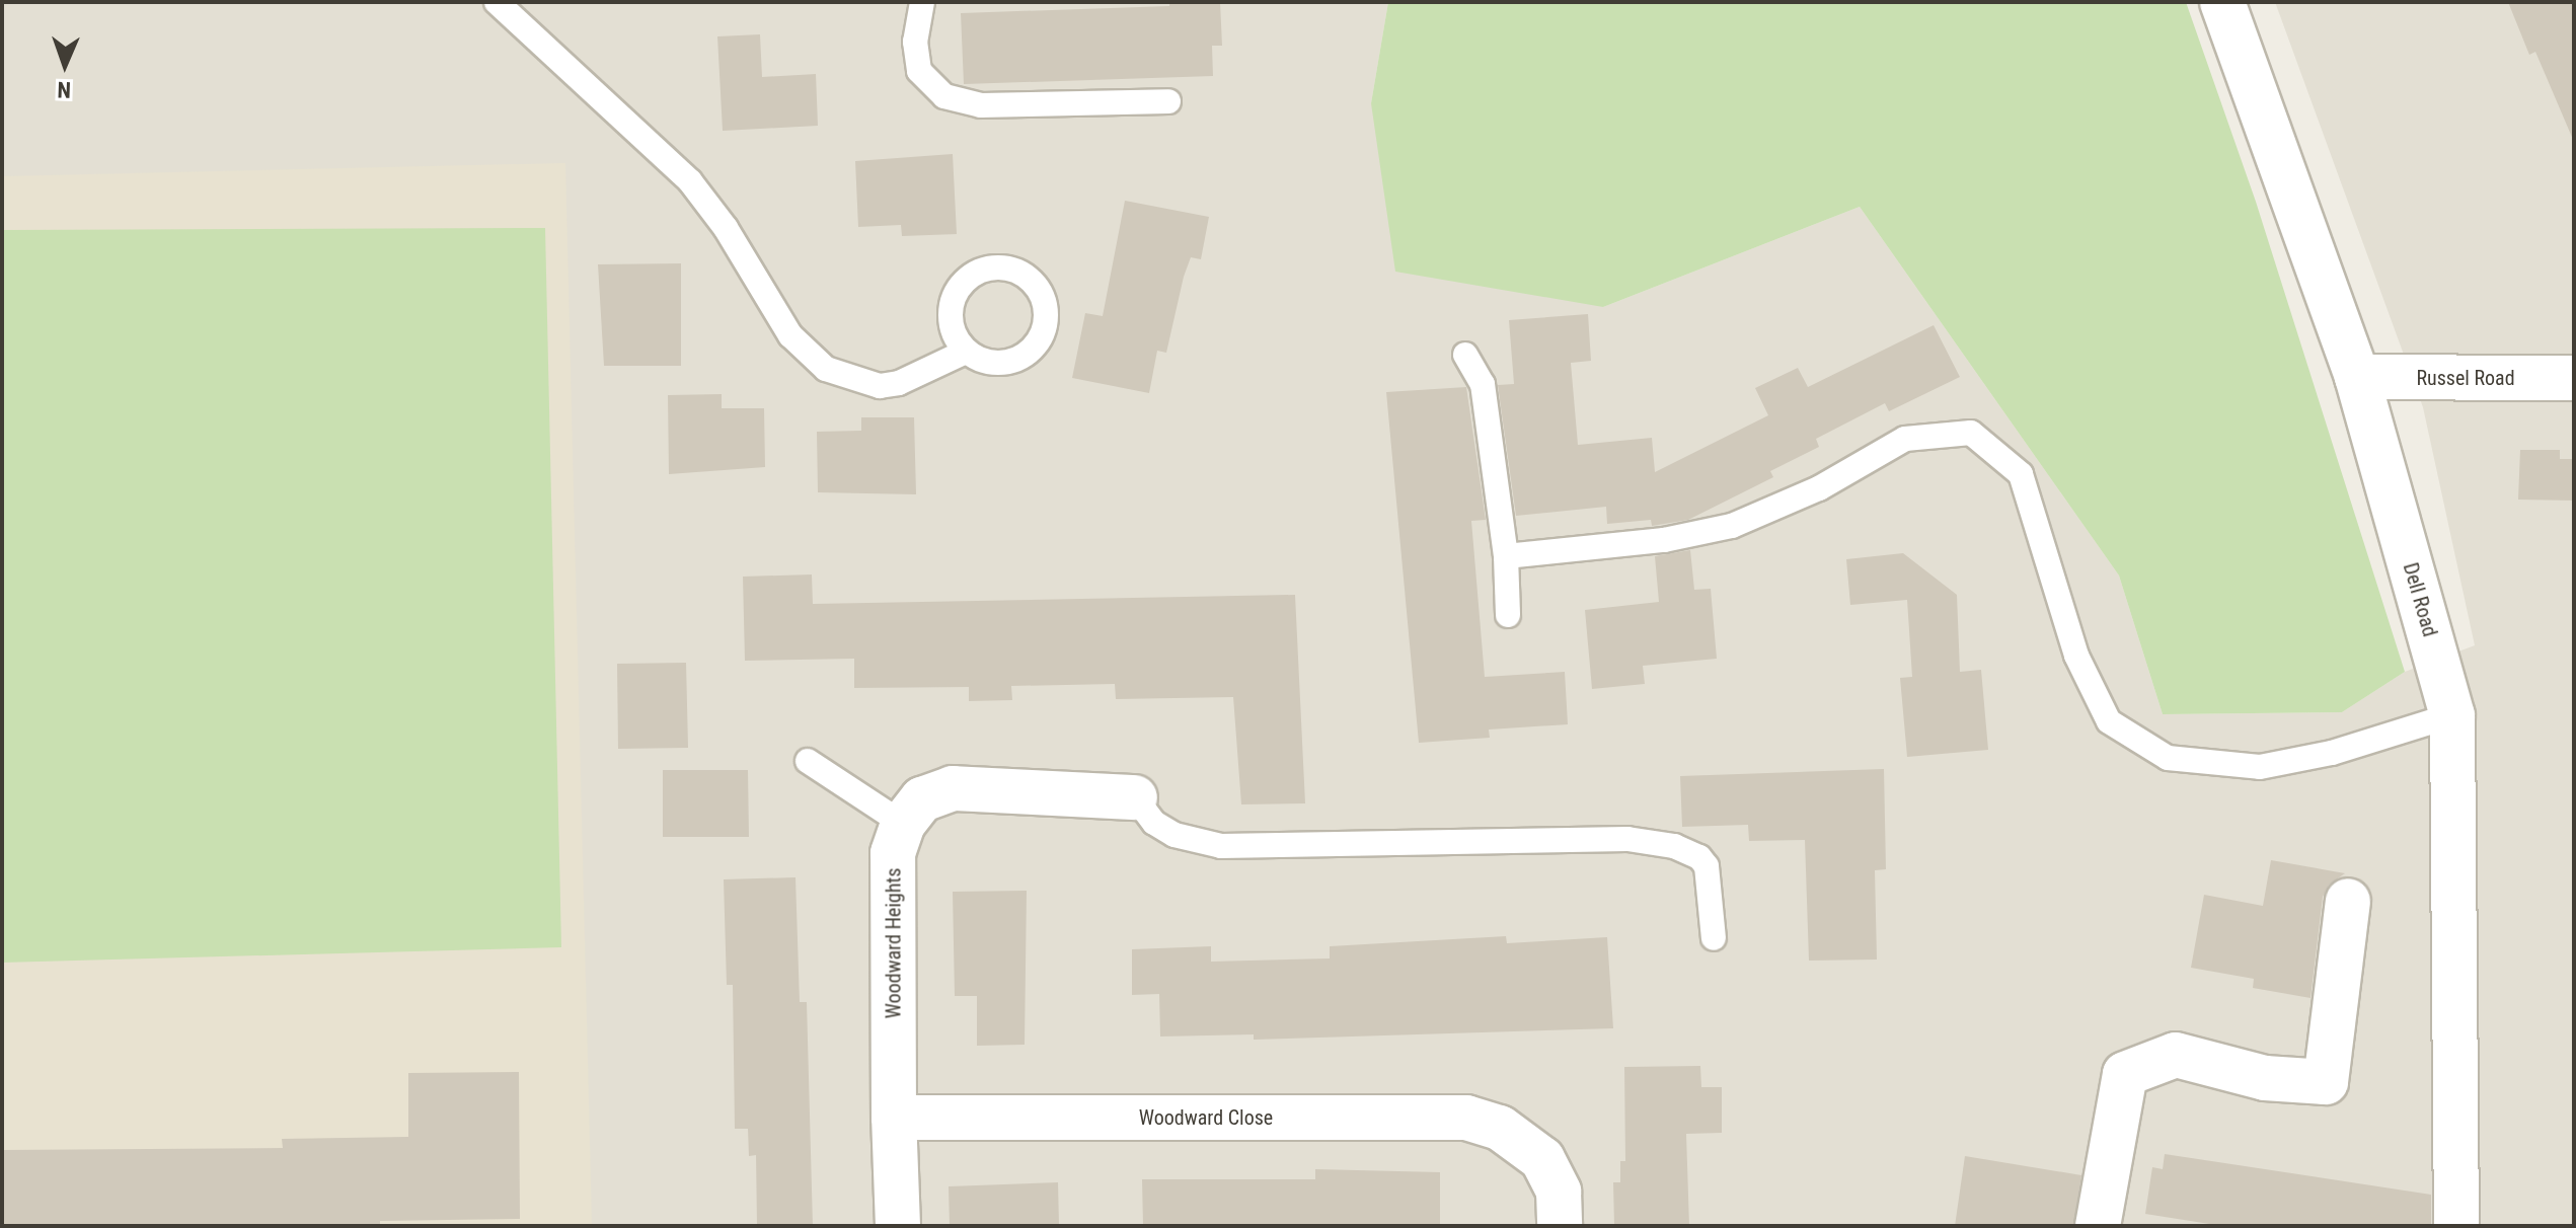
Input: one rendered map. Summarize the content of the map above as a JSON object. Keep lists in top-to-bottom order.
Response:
{
  "streets": {
    "street": [
      "Russel Road",
      "Dell Road",
      "Woodward Heights",
      "Woodward Close"
    ]
  },
  "crossings": [
    ["Russel Road", "Dell Road"],
    ["Woodward Heights", "Woodward Close"]
  ],
  "north": "bottom"
}
